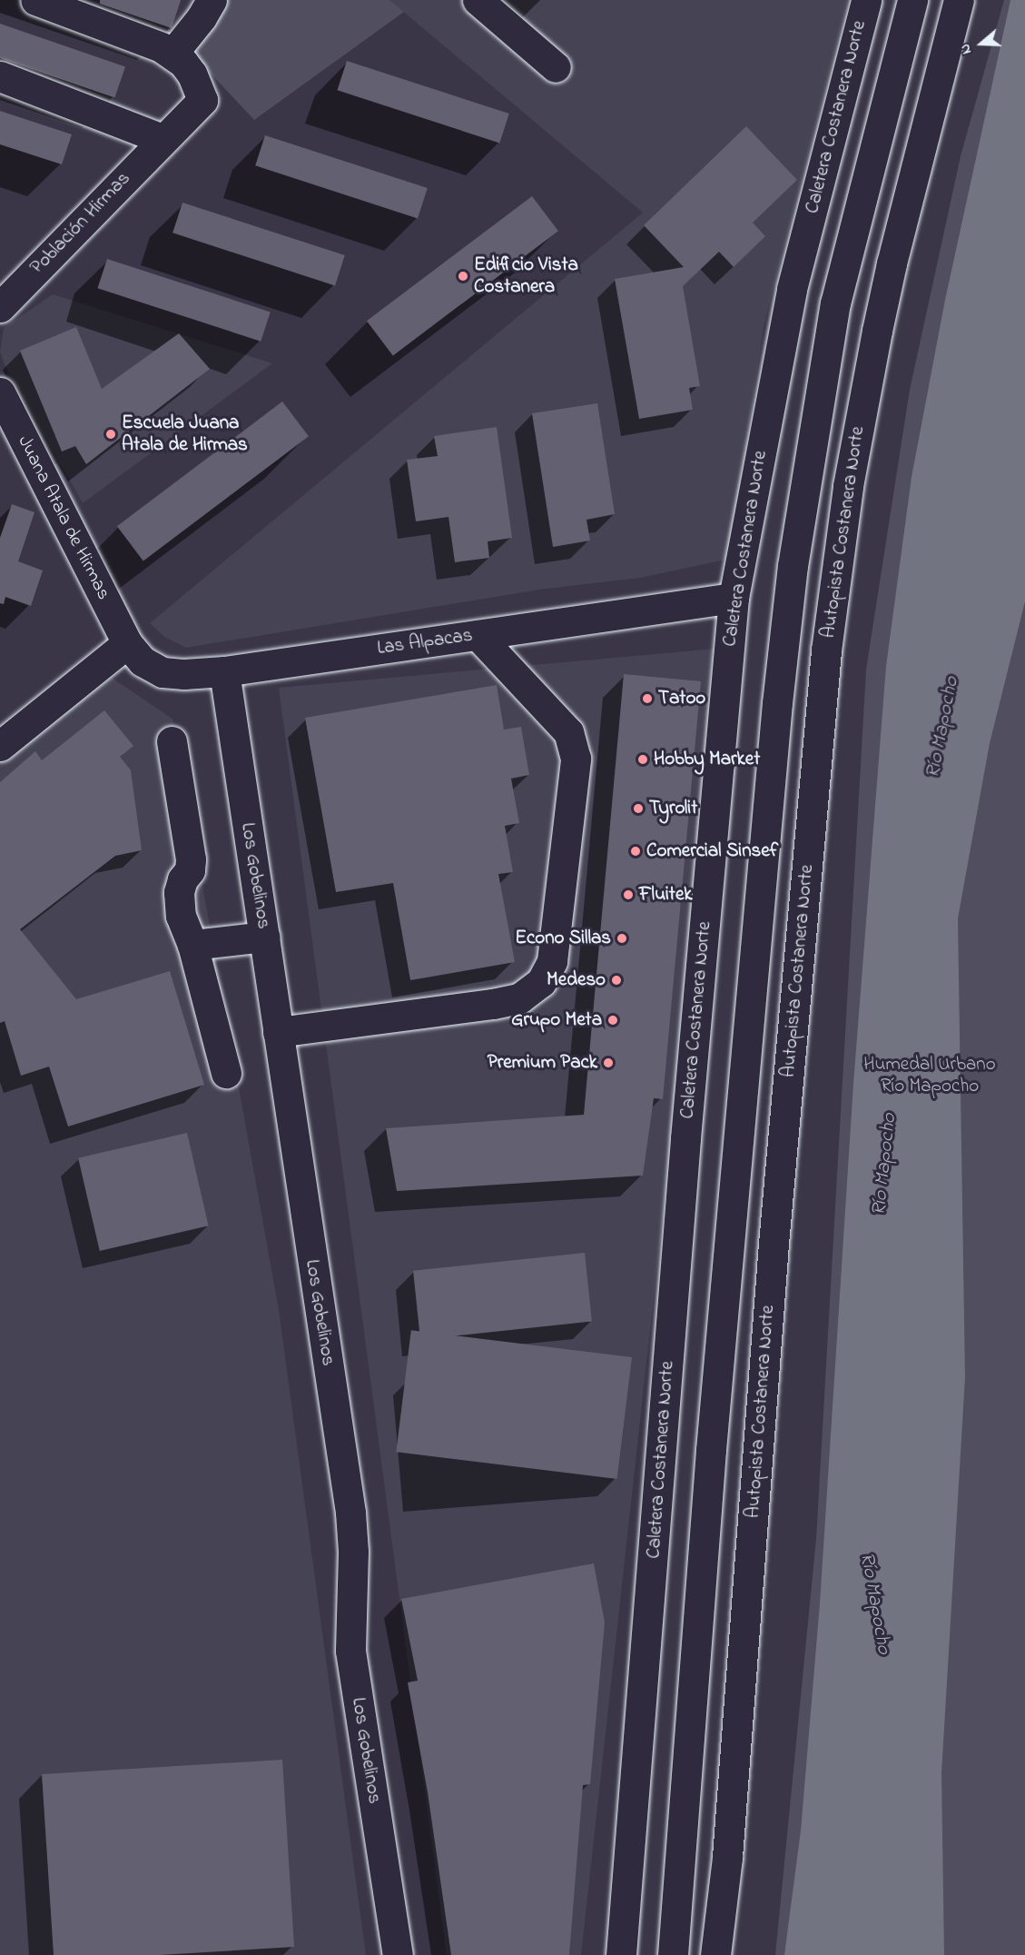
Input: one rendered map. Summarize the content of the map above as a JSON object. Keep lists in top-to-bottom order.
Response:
{
  "streets": {
    "main road": [
      "Caletera Costanera Norte",
      "Población Hirmas",
      "Juana Atala de Hirmas",
      "Autopista Costanera Norte",
      "Las Alpacas",
      "Los Gobelinos"
    ]
  },
  "crossings": [
    ["Caletera Costanera Norte", "Las Alpacas"],
    ["Juana Atala de Hirmas", "Las Alpacas"],
    ["Las Alpacas", "Los Gobelinos"]
  ],
  "water": ["Río Mapocho"],
  "parks": ["Humedal Urbano Río Mapocho"],
  "places": [
    "Edificio Vista Costanera",
    "Escuela Juana Atala de Hirmas",
    "Tatoo",
    "Hobby Market",
    "Tyrolit",
    "Comercial Sinsef",
    "Fluitek",
    "Econo Sillas",
    "Medeso",
    "Grupo Meta",
    "Premium Pack"
  ],
  "north": "left"
}
